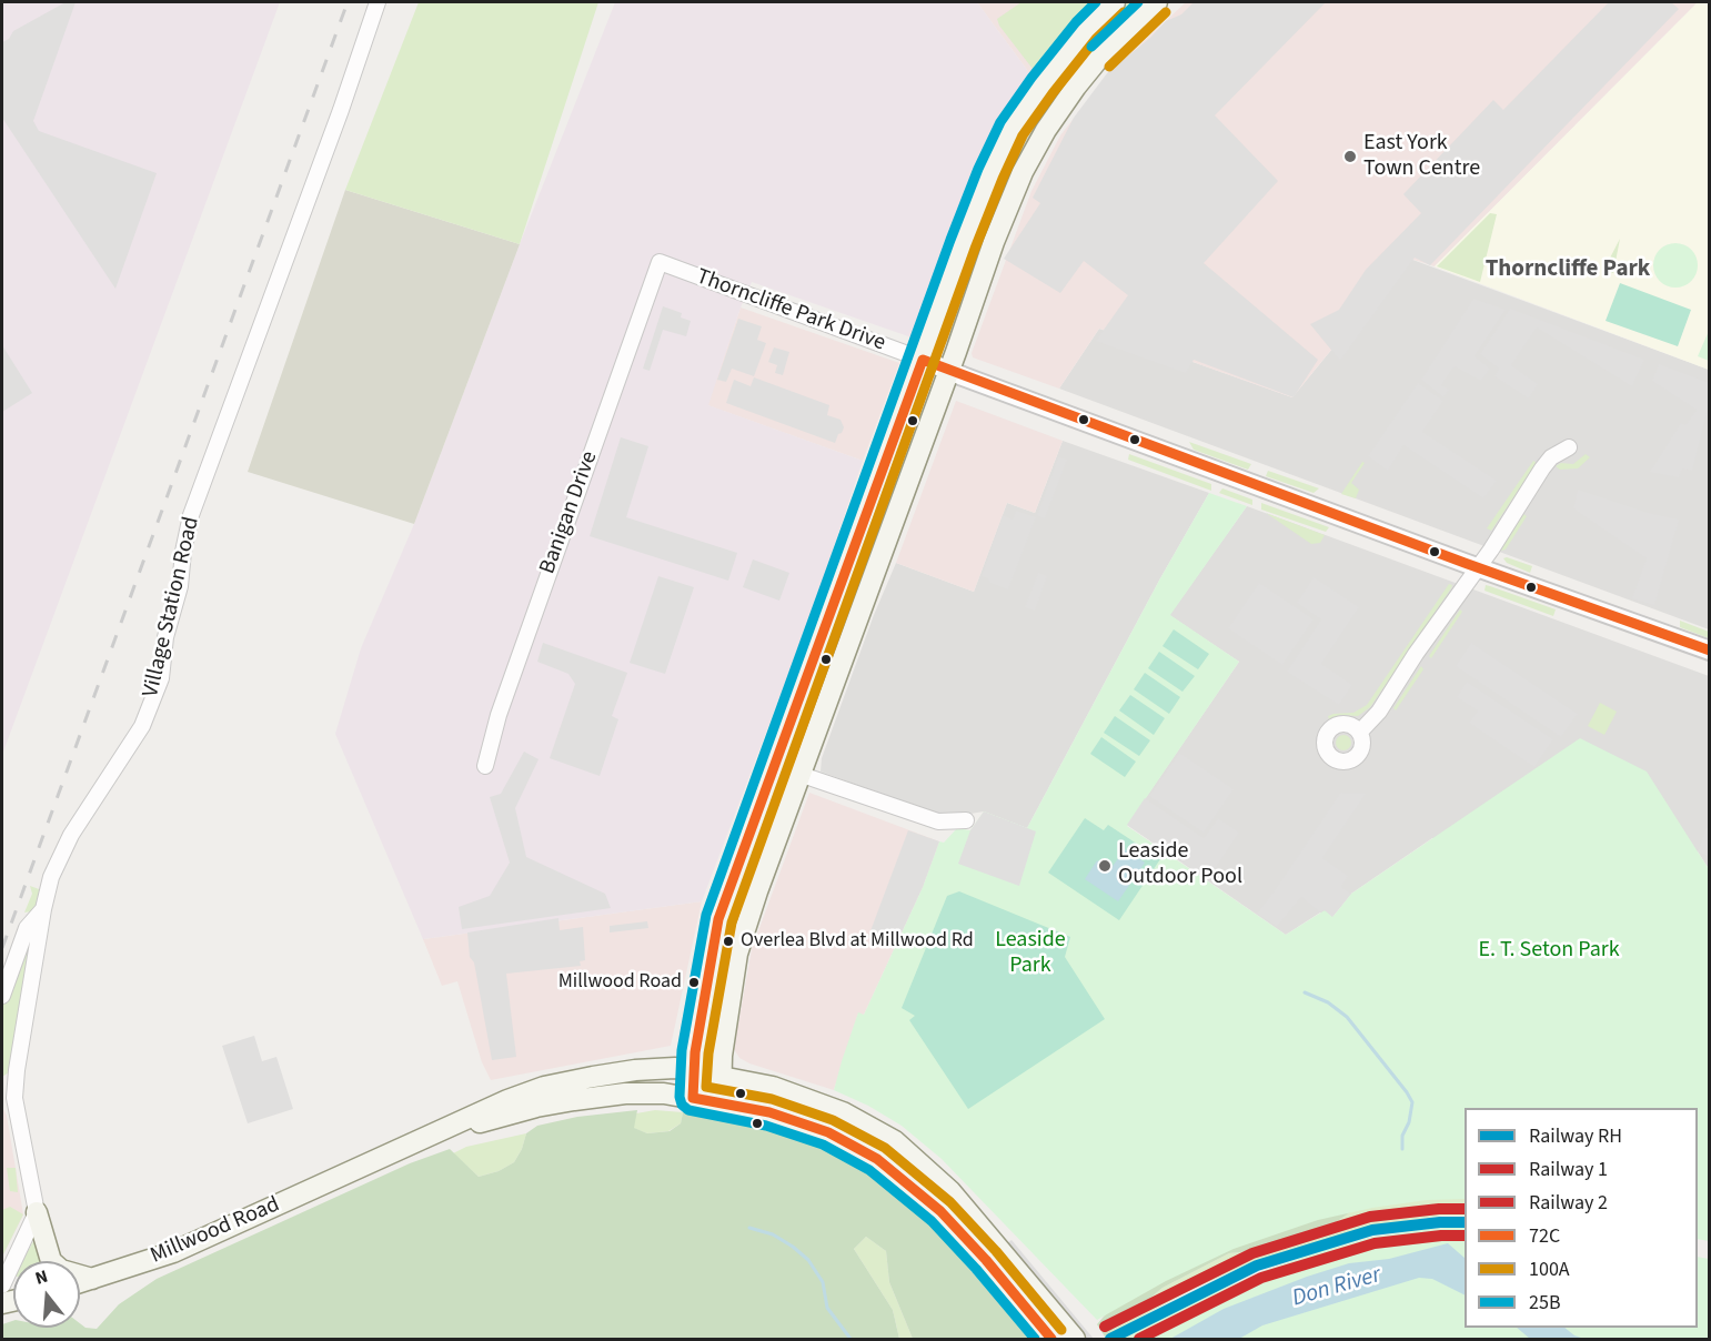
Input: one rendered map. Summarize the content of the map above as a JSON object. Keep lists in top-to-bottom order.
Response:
{
  "streets": {
    "main road": ["Millwood Road"],
    "street": ["Thorncliffe Park Drive", "Banigan Drive", "Village Station Road"]
  },
  "crossings": [
    ["Thorncliffe Park Drive", "Banigan Drive"]
  ],
  "districts": ["Thorncliffe Park"],
  "water": ["Don River"],
  "parks": ["Leaside Park", "E. T. Seton Park"],
  "places": [
    "East York Town Centre",
    "Leaside Outdoor Pool",
    "Overlea Blvd at Millwood Rd",
    "Millwood Road"
  ],
  "lines": [
    "transit line 25B",
    "transit line 100A",
    "transit line 72C",
    "rail line 2",
    "rail line RH",
    "rail line 1"
  ],
  "legend": [
    "Railway RH",
    "Railway 1",
    "Railway 2",
    "72C",
    "100A",
    "25B"
  ],
  "north": "top"
}
